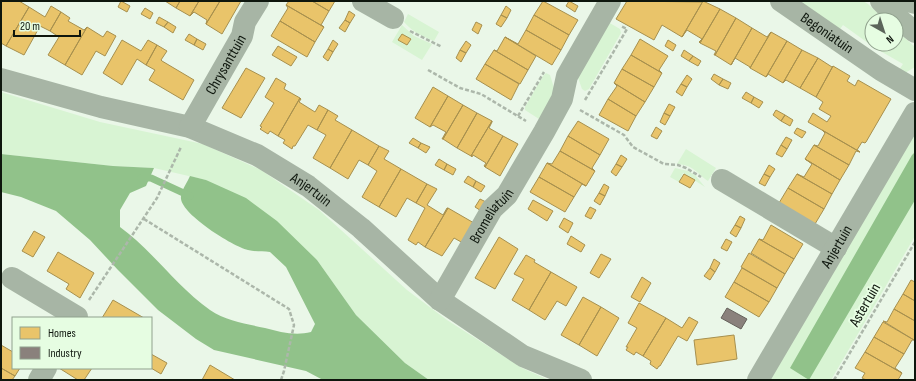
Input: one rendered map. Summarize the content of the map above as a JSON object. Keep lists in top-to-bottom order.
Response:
{
  "streets": {
    "street": [
      "Begoniatuin",
      "Chrysanttuin",
      "Anjertuin",
      "Bromeliatuin"
    ],
    "path": ["Astertuin"]
  },
  "crossings": [
    ["Chrysanttuin", "Anjertuin"],
    ["Anjertuin", "Bromeliatuin"]
  ],
  "legend": ["Homes", "Industry"],
  "scale_bar": "20 m",
  "north": "bottom right"
}
